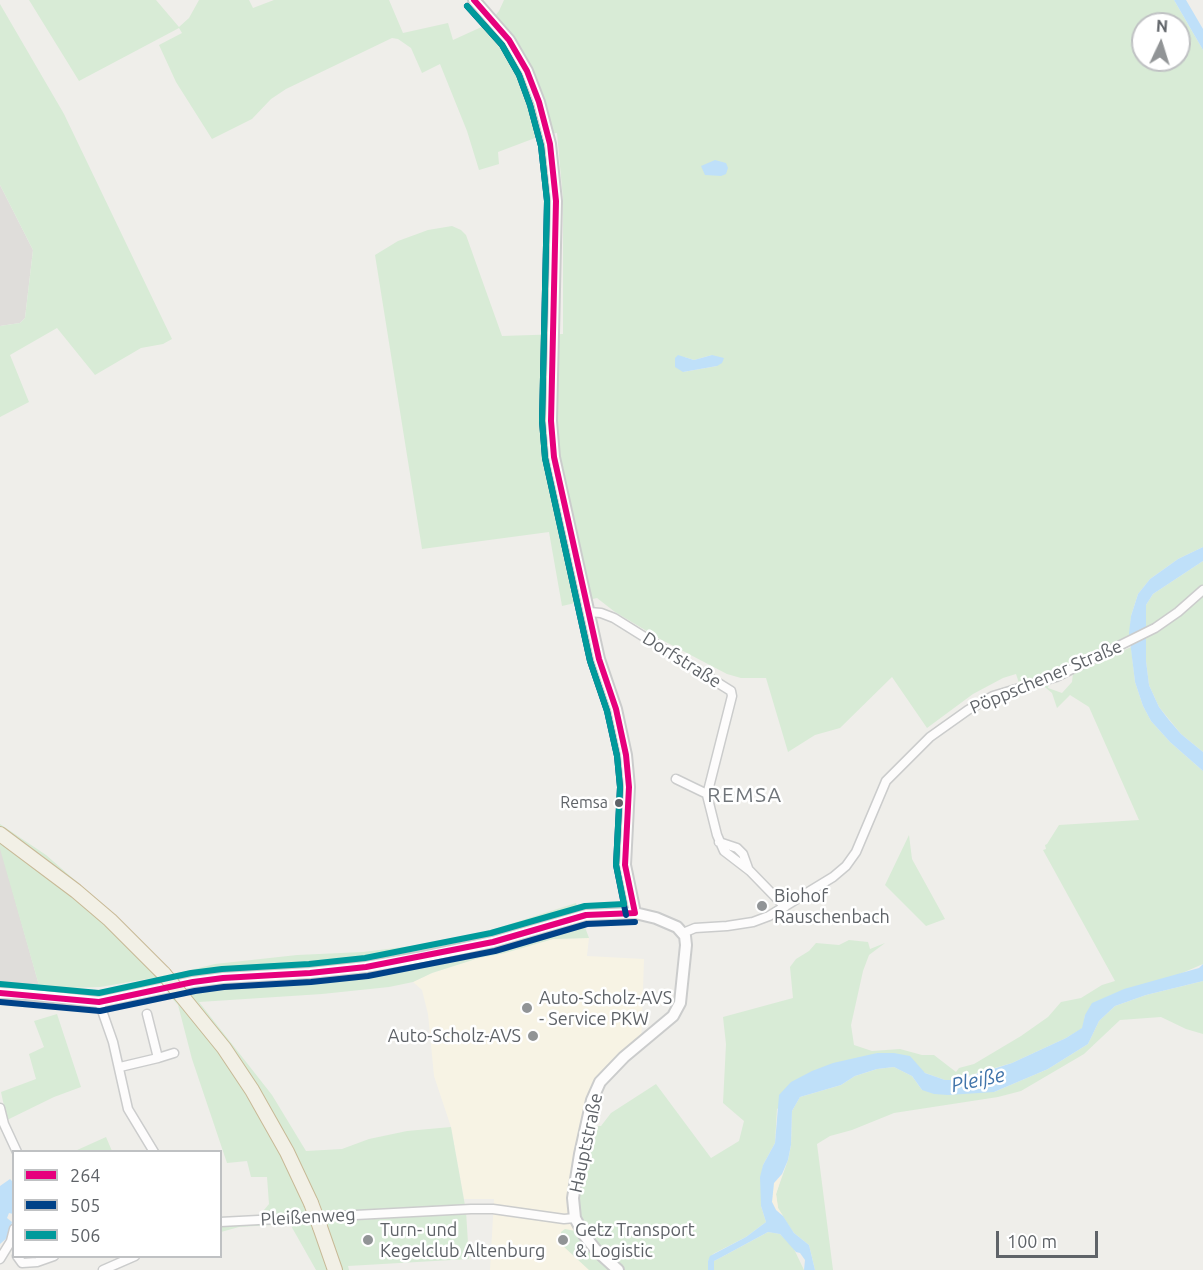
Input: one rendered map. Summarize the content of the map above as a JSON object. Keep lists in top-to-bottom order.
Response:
{
  "streets": {
    "street": [
      "Dorfstraße",
      "Pöppschener Straße",
      "Hauptstraße",
      "Pleißenweg"
    ]
  },
  "crossings": [
    ["Dorfstraße", "Pöppschener Straße"],
    ["Pöppschener Straße", "Hauptstraße"],
    ["Hauptstraße", "Pleißenweg"]
  ],
  "districts": ["REMSA"],
  "water": ["Pleiße"],
  "places": [
    "Remsa",
    "Biohof Rauschenbach",
    "Auto-Scholz-AVS - Service PKW",
    "Auto-Scholz-AVS",
    "Turn- und Kegelclub Altenburg",
    "Getz Transport & Logistic"
  ],
  "lines": ["transit line 264", "transit line 505", "transit line 506"],
  "legend": ["264", "505", "506"],
  "scale_bar": "100 m",
  "north": "top"
}
